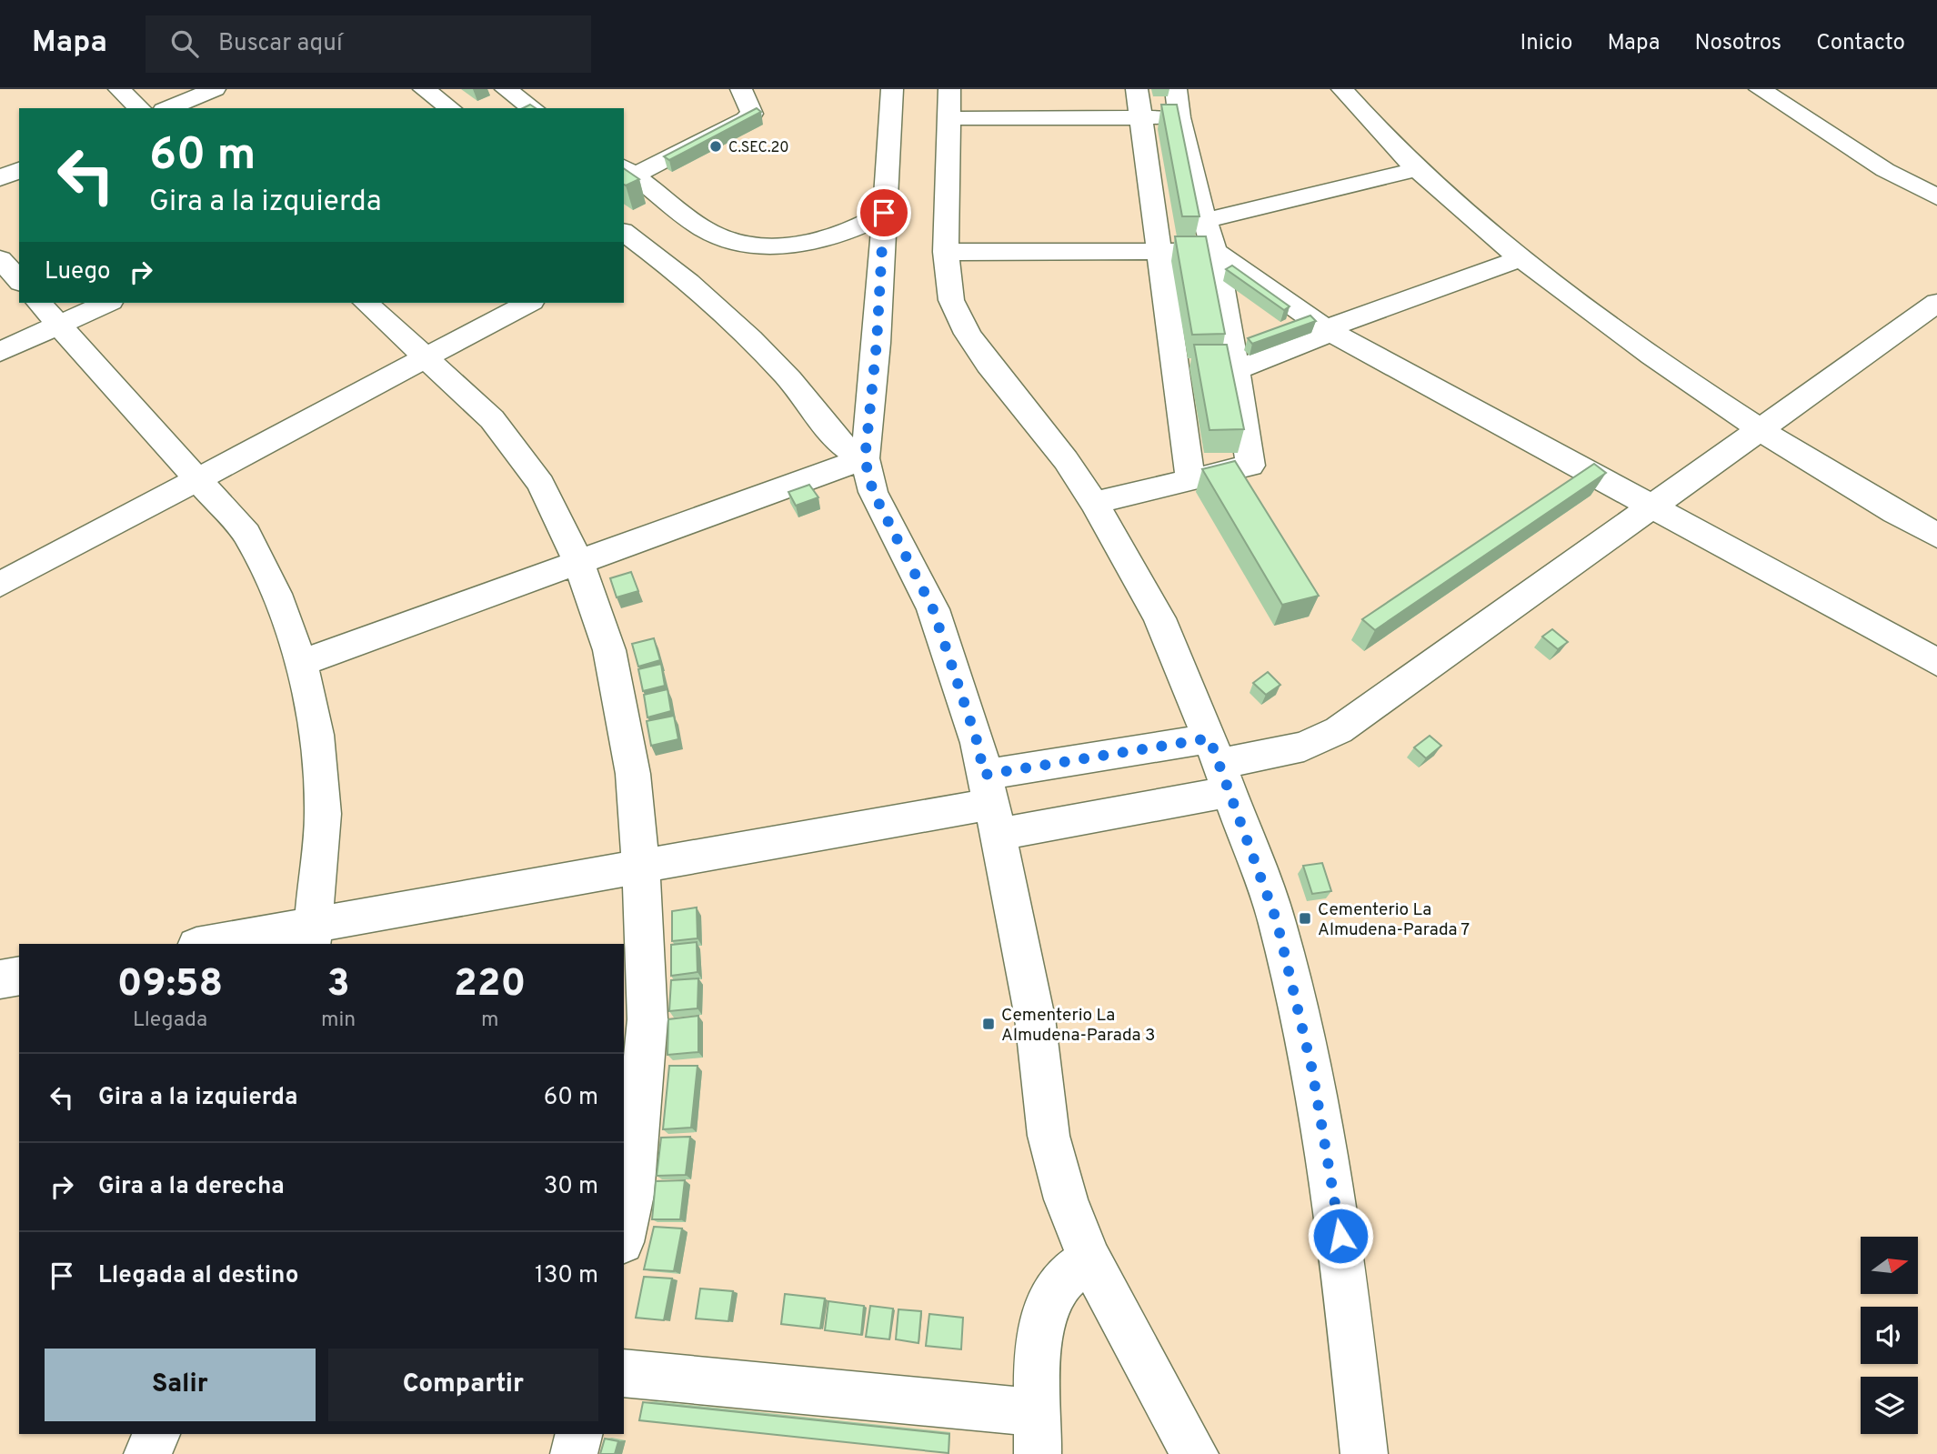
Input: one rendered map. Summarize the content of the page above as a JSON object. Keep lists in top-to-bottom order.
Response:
{
  "places": {
    "other": ["C.SEC.20"],
    "transit": ["Cementerio La Almudena-Parada 7", "Cementerio La Almudena-Parada 3"]
  },
  "north": "right",
  "page": {
    "header": "Mapa",
    "search": "Buscar aquí",
    "nav": [
      "Inicio",
      "Mapa",
      "Nosotros",
      "Contacto"
    ],
    "turn": ["60 m", "Gira a la izquierda"],
    "then": "Luego",
    "eta": [
      "09:58",
      "Llegada",
      "3",
      "min",
      "220",
      "m"
    ],
    "list": [
      {
        "name": "Gira a la izquierda",
        "value": "60 m"
      },
      {
        "name": "Gira a la derecha",
        "value": "30 m"
      },
      {
        "name": "Llegada al destino",
        "value": "130 m"
      }
    ],
    "buttons": ["Salir", "Compartir"]
  }
}
